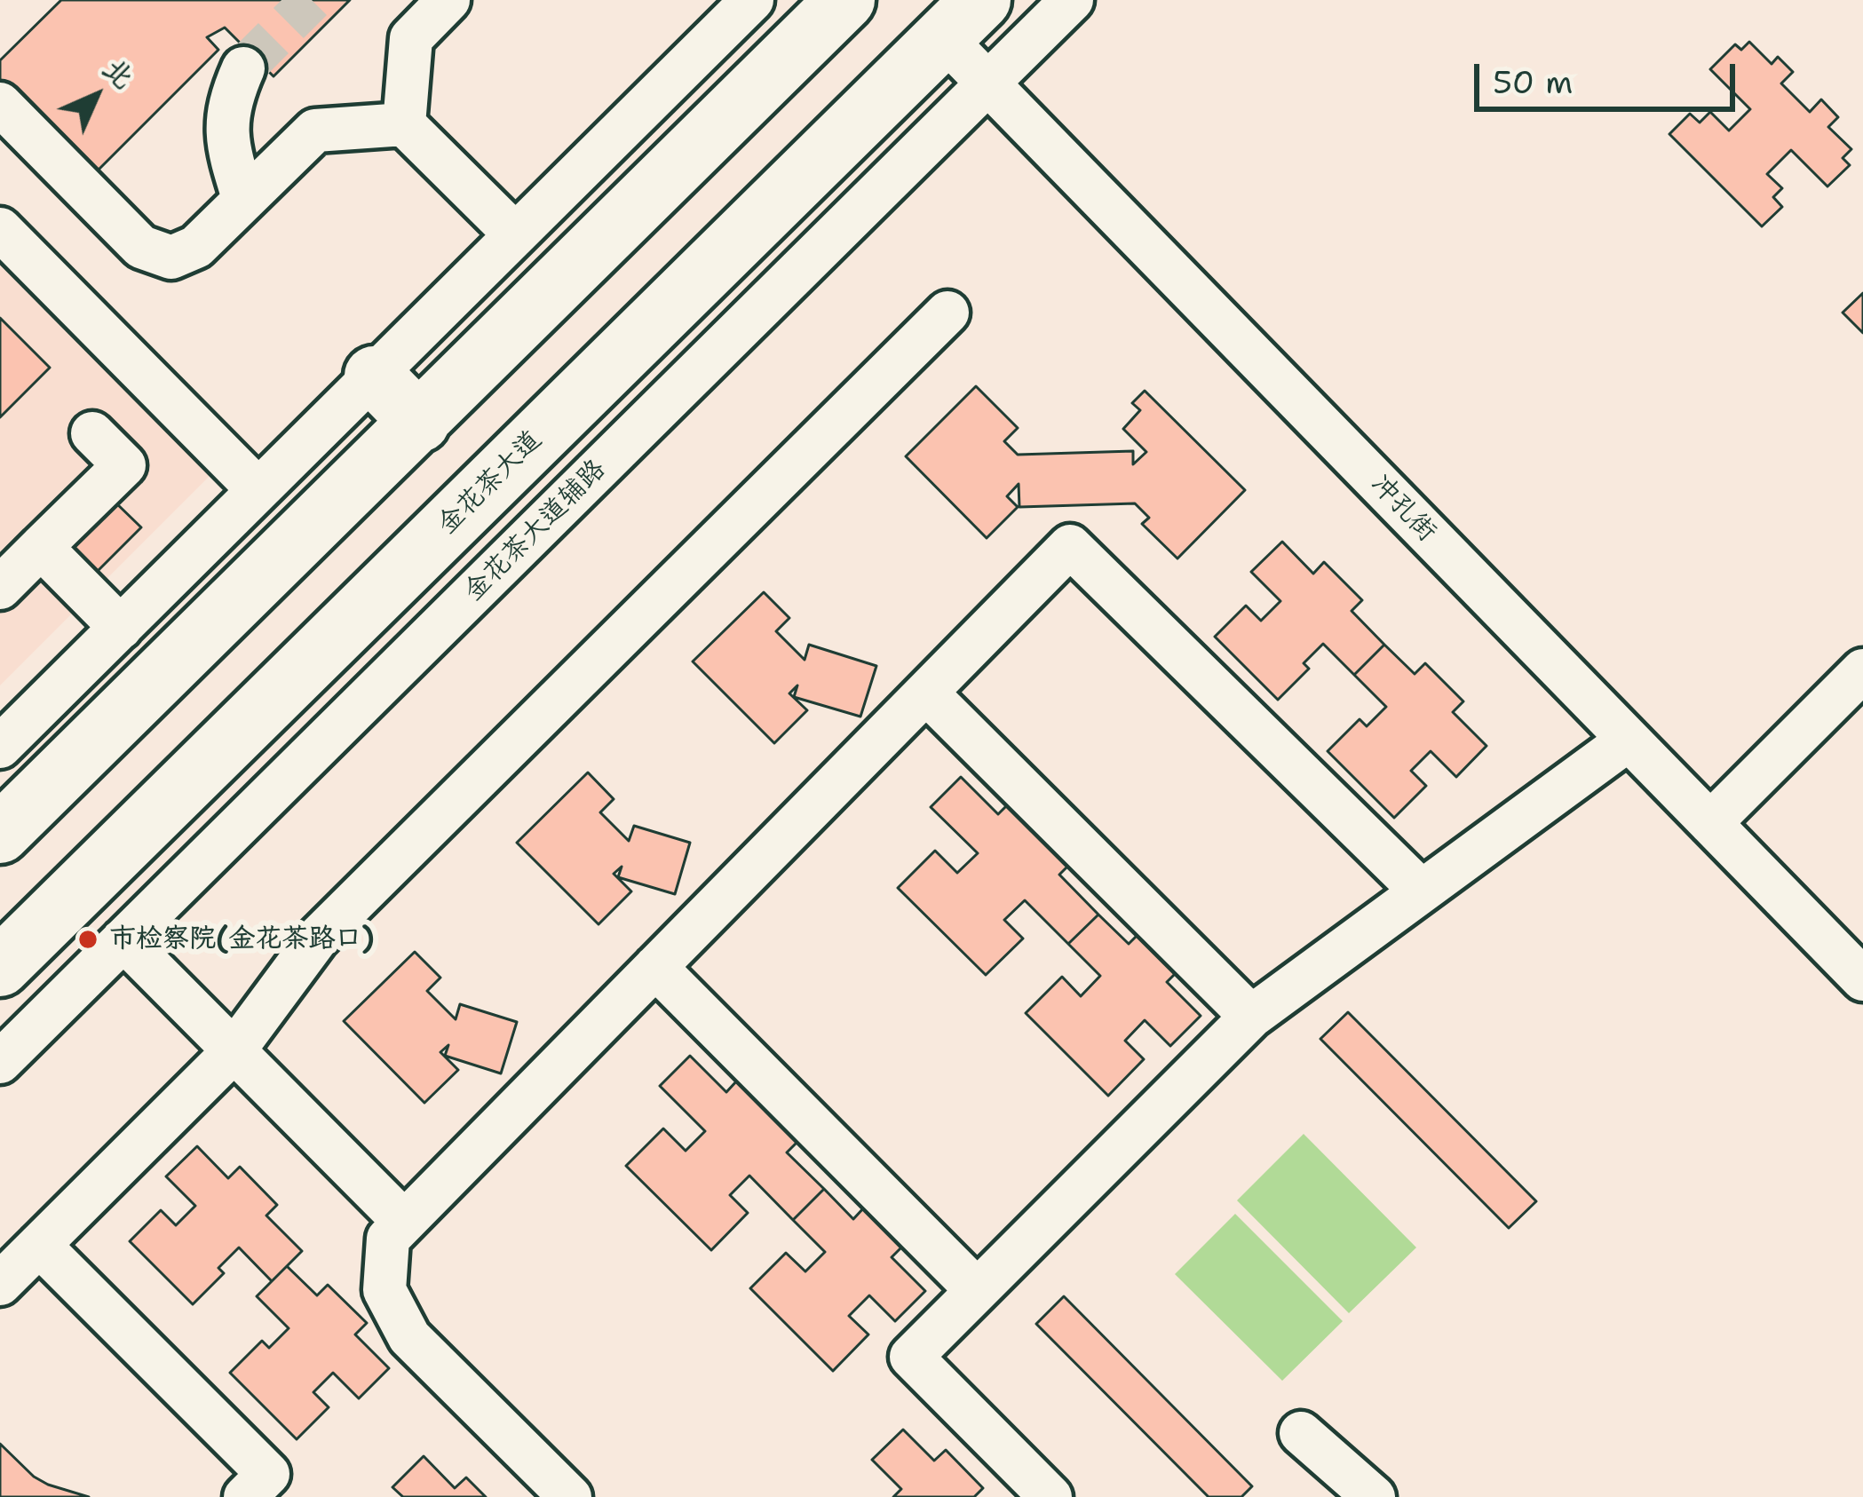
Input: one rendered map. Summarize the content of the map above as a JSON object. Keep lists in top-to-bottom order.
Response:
{
  "streets": {
    "highway": ["金花茶大道"],
    "street": ["冲孔街", "金花茶大道辅路"]
  },
  "crossings": [
    ["金花茶大道", "冲孔街"],
    ["冲孔街", "金花茶大道辅路"]
  ],
  "places": ["市检察院(金花茶路口)"],
  "scale_bar": "50 m",
  "north": "top right"
}
